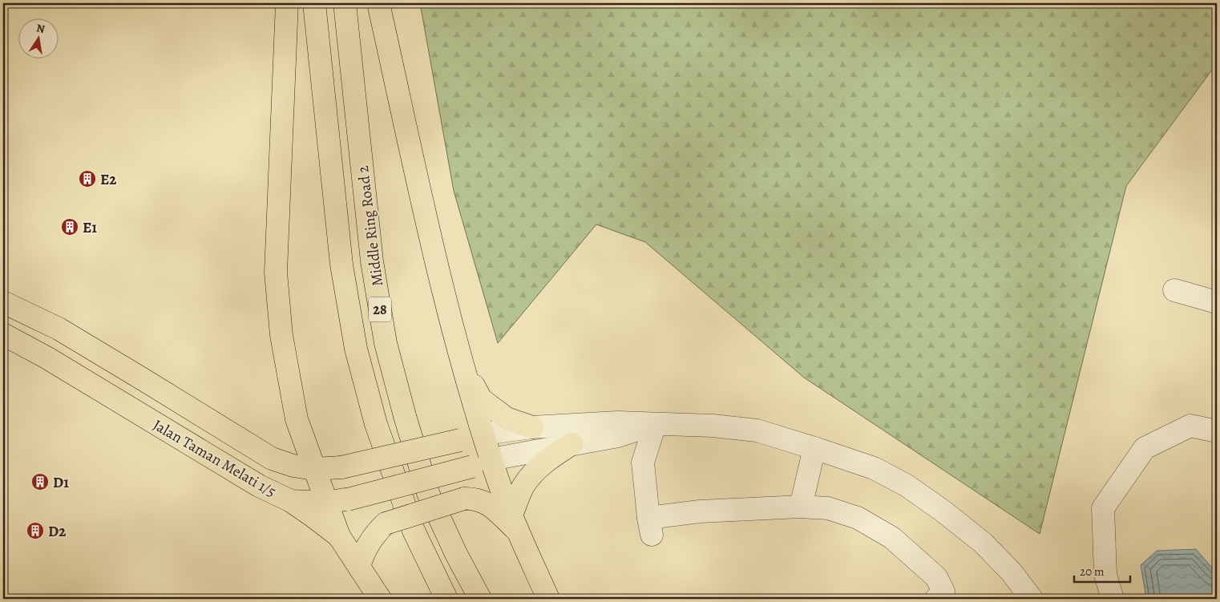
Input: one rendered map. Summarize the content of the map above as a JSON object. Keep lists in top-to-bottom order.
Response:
{
  "streets": {
    "main road": ["Middle Ring Road 2", "28", "Jalan Taman Melati 1/5"]
  },
  "places": {
    "building": [
      "E2",
      "E1",
      "D1",
      "D2"
    ]
  },
  "scale_bar": "20 m",
  "north": "top"
}
